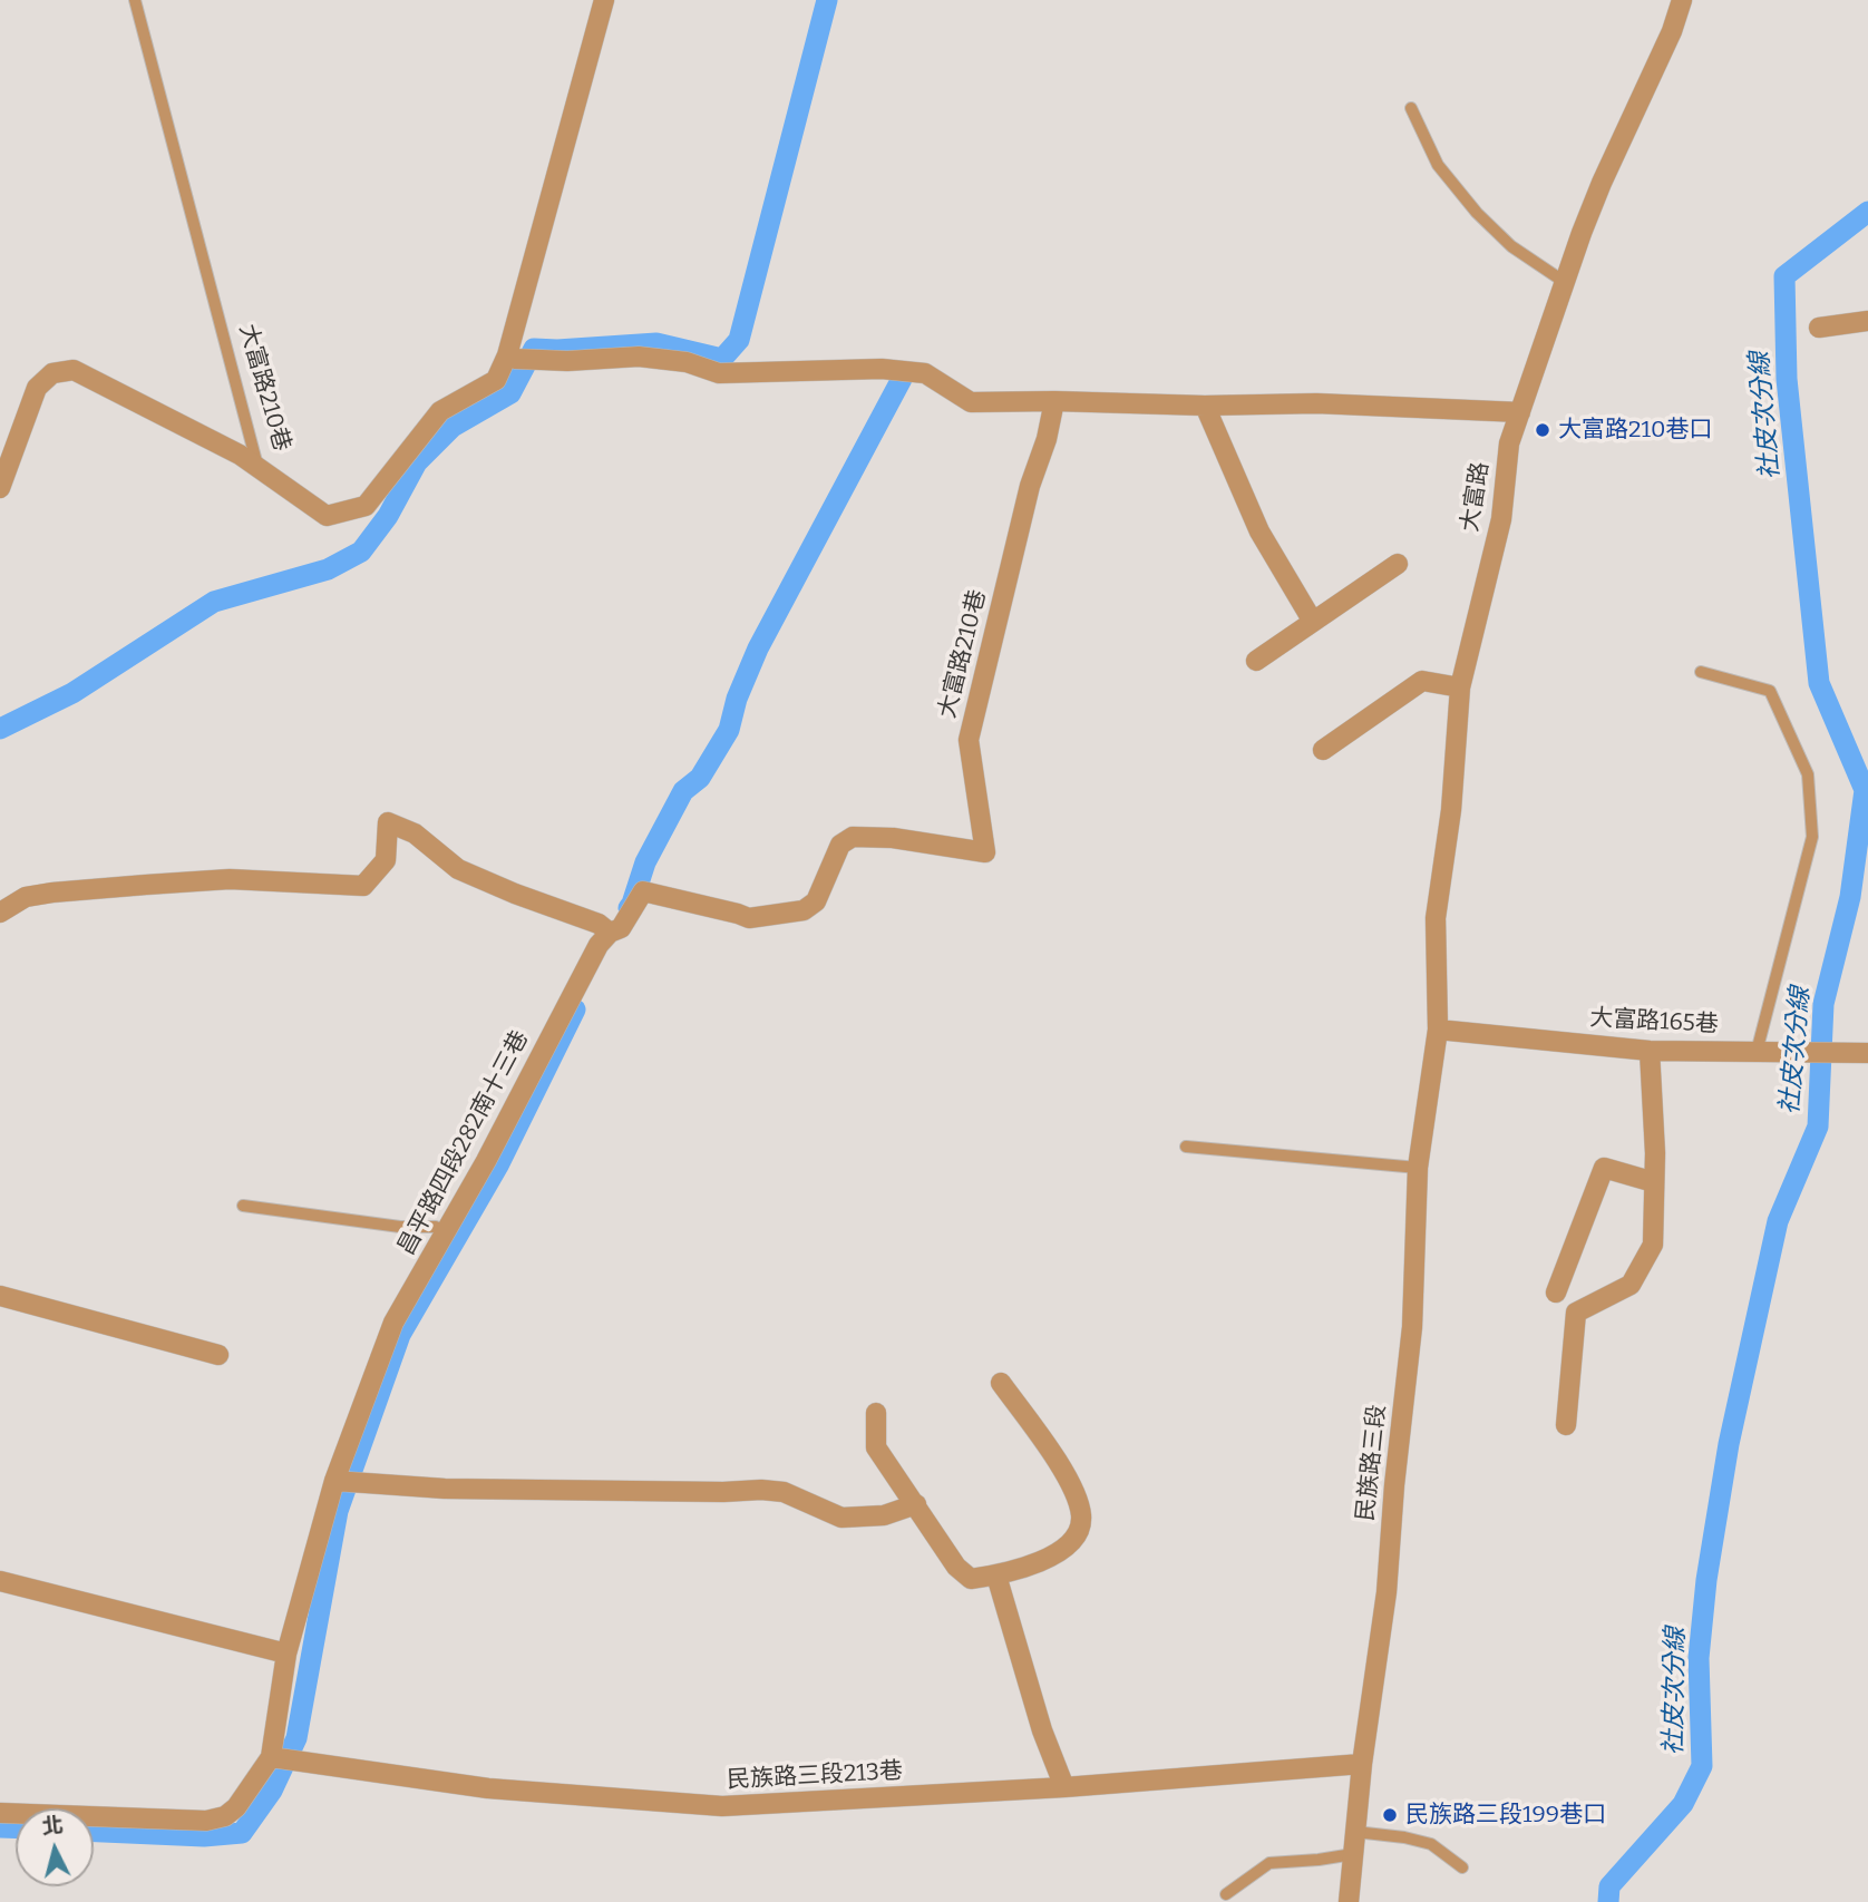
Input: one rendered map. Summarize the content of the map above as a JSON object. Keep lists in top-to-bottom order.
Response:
{
  "streets": {
    "street": [
      "大富路210巷",
      "大富路",
      "大富路165巷",
      "昌平路四段282南十三巷",
      "民族路三段",
      "民族路三段213巷"
    ]
  },
  "crossings": [
    ["大富路210巷", "昌平路四段282南十三巷"],
    ["大富路", "大富路165巷"],
    ["大富路", "民族路三段"],
    ["大富路165巷", "民族路三段"],
    ["昌平路四段282南十三巷", "民族路三段213巷"],
    ["民族路三段", "民族路三段213巷"]
  ],
  "water": ["社皮次分線"],
  "places": ["大富路210巷口", "民族路三段199巷口"],
  "north": "top"
}
